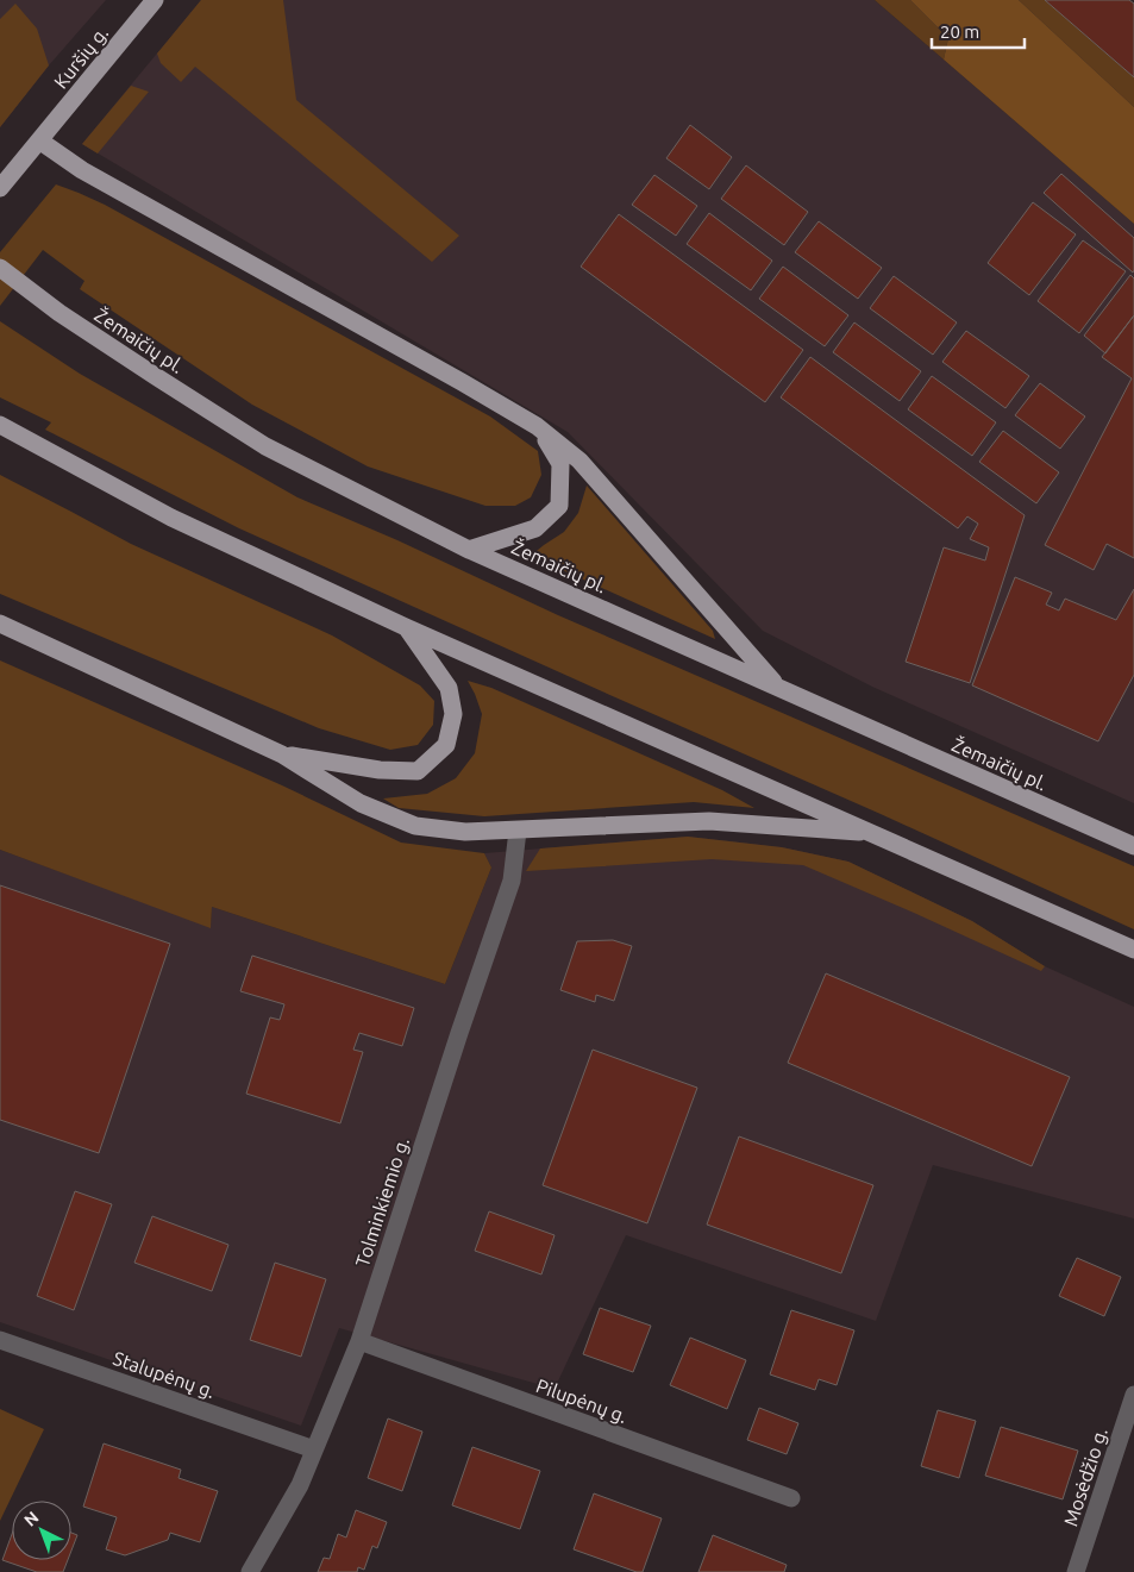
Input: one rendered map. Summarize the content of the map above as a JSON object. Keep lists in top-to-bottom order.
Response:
{
  "streets": {
    "main road": ["Kuršių g.", "Žemaičių pl."],
    "street": [
      "Tolminkiemio g.",
      "Stalupėnų g.",
      "Pilupėnų g.",
      "Mosėdžio g."
    ]
  },
  "crossings": [
    ["Tolminkiemio g.", "Stalupėnų g."],
    ["Tolminkiemio g.", "Pilupėnų g."]
  ],
  "scale_bar": "20 m",
  "north": "top left"
}
